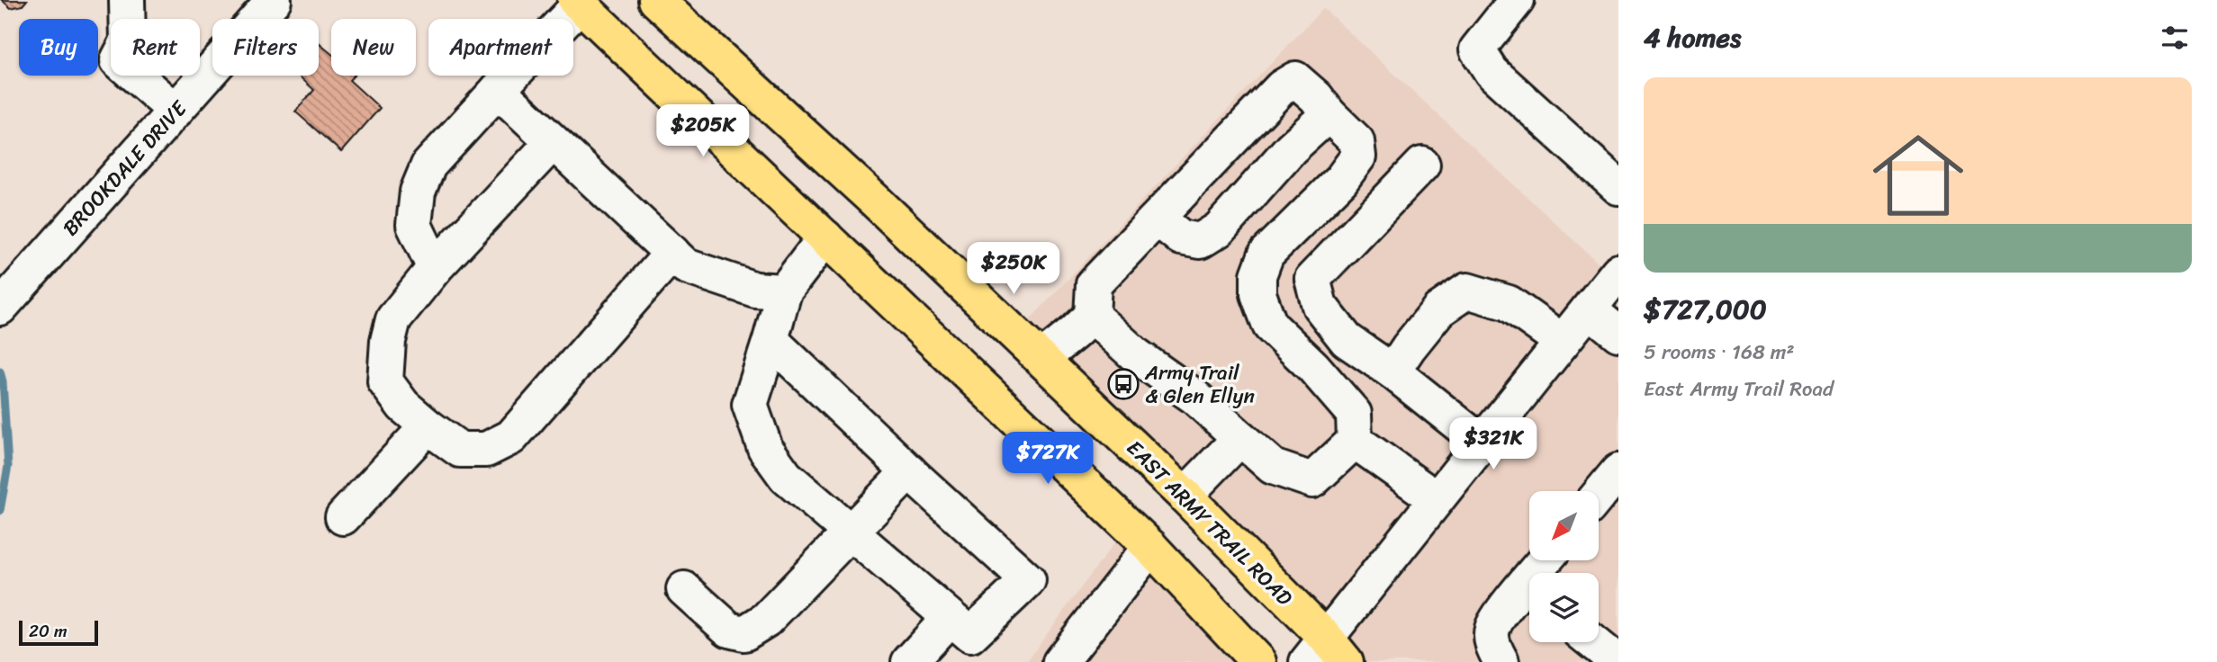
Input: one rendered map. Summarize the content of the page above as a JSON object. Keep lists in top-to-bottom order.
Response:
{
  "streets": {
    "main road": ["EAST ARMY TRAIL ROAD"],
    "street": ["BROOKDALE DRIVE"]
  },
  "places": {
    "bus stop": ["Army Trail & Glen Ellyn"]
  },
  "scale_bar": "20 m",
  "north": "bottom left",
  "page": {
    "heading": "4 homes",
    "chip": [
      "Buy",
      "Rent",
      "Filters",
      "New",
      "Apartment"
    ],
    "list": [
      {
        "name": "$727,000",
        "note": "5 rooms · 168 m² · East Army Trail Road"
      }
    ],
    "price": [
      "$205K",
      "$250K",
      "$321K",
      "$727K"
    ],
    "scale": "20 m"
  }
}
